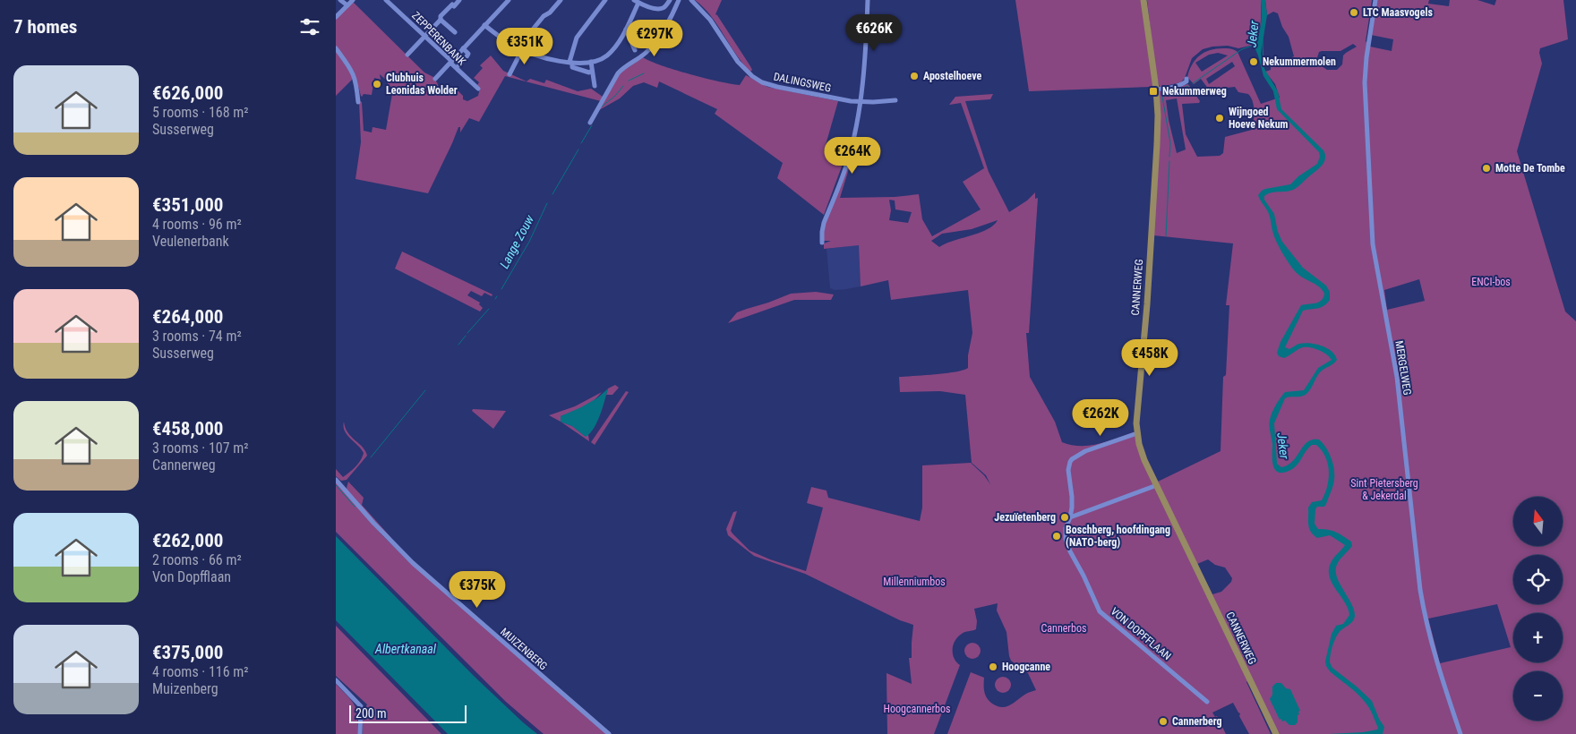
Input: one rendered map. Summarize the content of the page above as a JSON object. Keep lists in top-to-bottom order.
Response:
{
  "streets": {
    "main road": ["CANNERWEG"],
    "street": [
      "ZEPPERENBANK",
      "DALINGSWEG",
      "MERGELWEG",
      "VON DOPFFLAAN",
      "MUIZENBERG"
    ]
  },
  "crossings": [
    ["CANNERWEG", "VON DOPFFLAAN"]
  ],
  "water": ["Jeker", "Lange Zouw", "Albertkanaal"],
  "parks": [
    "ENCI-bos",
    "Sint Pietersberg & Jekerdal",
    "Millenniumbos",
    "Cannerbos",
    "Hoogcannerbos"
  ],
  "places": {
    "other": [
      "LTC Maasvogels",
      "Nekummermolen",
      "Apostelhoeve",
      "Clubhuis Leonidas Wolder",
      "Wijngoed Hoeve Nekum",
      "Motte De Tombe",
      "Jezuïetenberg",
      "Boschberg, hoofdingang (NATO-berg)",
      "Hoogcanne",
      "Cannerberg"
    ],
    "transit": ["Nekummerweg"]
  },
  "scale_bar": "200 m",
  "north": "top",
  "page": {
    "heading": "7 homes",
    "price": [
      "€626K",
      "€297K",
      "€351K",
      "€264K",
      "€458K",
      "€262K",
      "€375K"
    ],
    "list": [
      {
        "name": "€626,000",
        "note": "5 rooms · 168 m² · Susserweg"
      },
      {
        "name": "€351,000",
        "note": "4 rooms · 96 m² · Veulenerbank"
      },
      {
        "name": "€264,000",
        "note": "3 rooms · 74 m² · Susserweg"
      },
      {
        "name": "€458,000",
        "note": "3 rooms · 107 m² · Cannerweg"
      },
      {
        "name": "€262,000",
        "note": "2 rooms · 66 m² · Von Dopfflaan"
      },
      {
        "name": "€375,000",
        "note": "4 rooms · 116 m² · Muizenberg"
      }
    ],
    "map_buttons": ["+", "−"],
    "scale": "200 m"
  }
}
